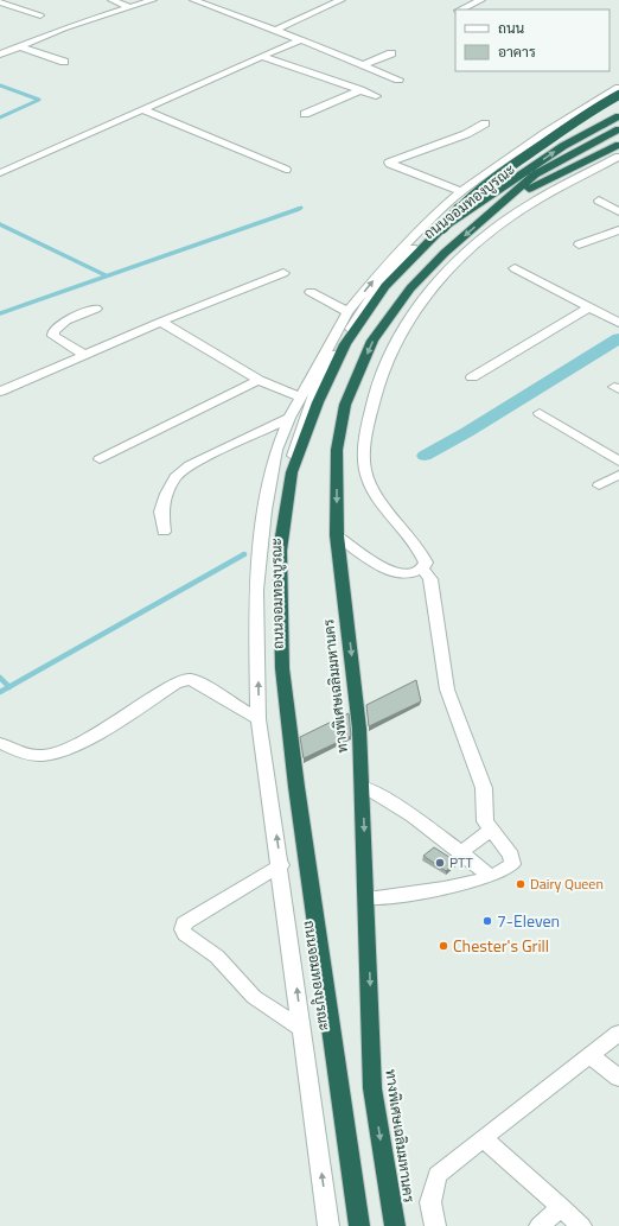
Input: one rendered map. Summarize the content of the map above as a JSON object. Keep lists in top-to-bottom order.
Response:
{
  "streets": {
    "highway": ["ทางพิเศษเฉลิมมหานคร"],
    "street": ["ถนนจอมทองบูรณะ"]
  },
  "one_way": ["ถนนจอมทองบูรณะ"],
  "places": [
    "PTT",
    "Dairy Queen",
    "7-Eleven",
    "Chester's Grill"
  ],
  "legend": ["ถนน", "อาคาร"]
}
